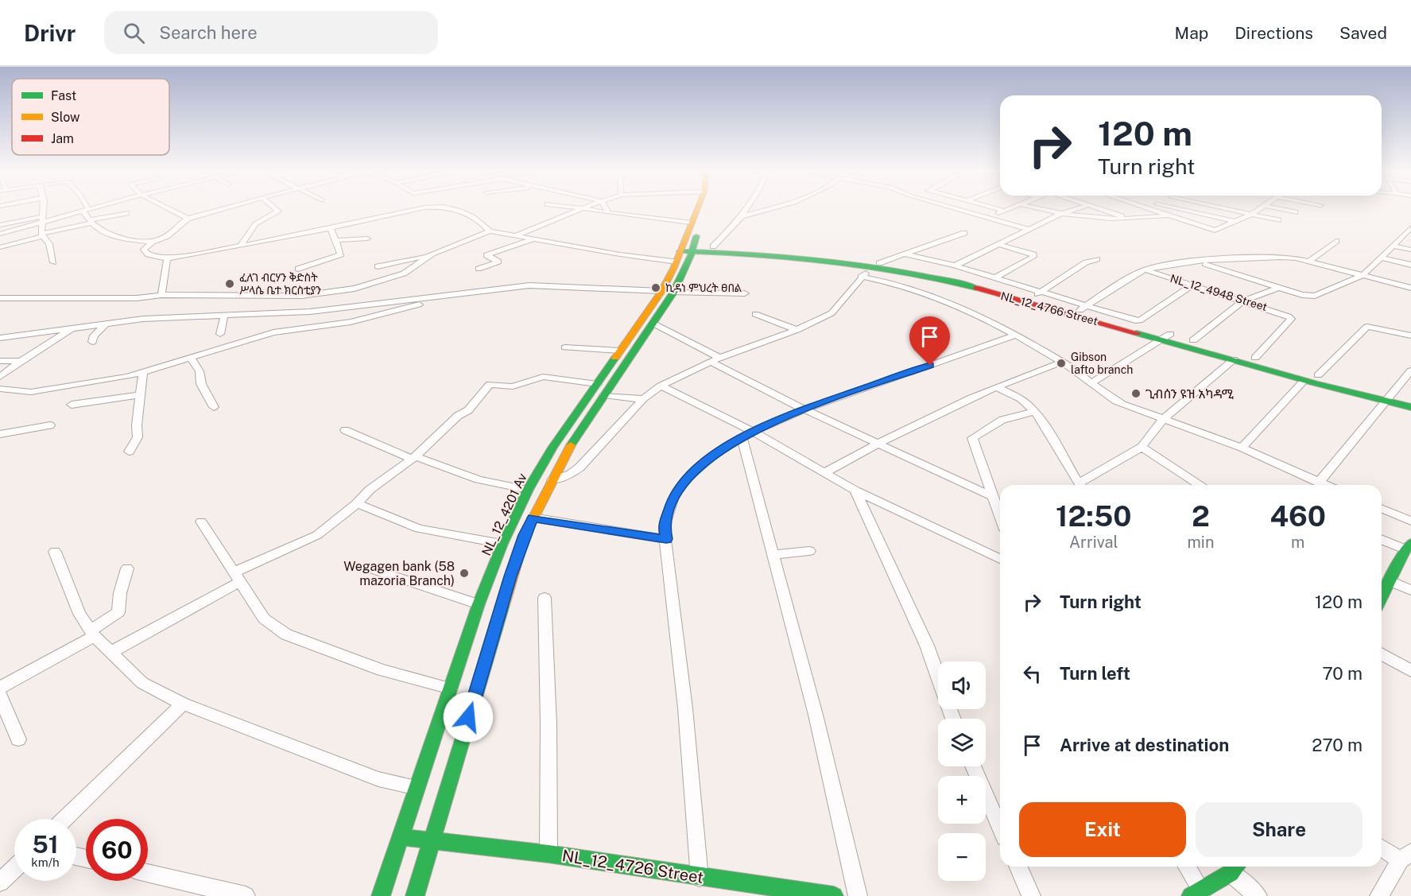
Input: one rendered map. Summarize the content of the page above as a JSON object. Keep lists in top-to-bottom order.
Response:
{
  "streets": {
    "main road": ["NL_12_4766 Street", "NL_12_4201 Av", "NL_12_4726 Street"],
    "street": ["NL_12_4948 Street"]
  },
  "crossings": [
    ["NL_12_4948 Street", "NL_12_4766 Street"],
    ["NL_12_4766 Street", "NL_12_4201 Av"],
    ["NL_12_4201 Av", "NL_12_4726 Street"]
  ],
  "places": [
    "ፈለገ ብርሃን ቅድስት ሥላሴ ቤተ ክርስቲያን",
    "ኪዳነ ምህረት ፀበል",
    "Gibson lafto branch",
    "ጊብሰን ዩዝ አካዳሚ",
    "Wegagen bank (58 mazoria Branch)"
  ],
  "legend": ["Fast", "Slow", "Jam"],
  "page": {
    "header": "Drivr",
    "search": "Search here",
    "nav": ["Map", "Directions", "Saved"],
    "turn": ["120 m", "Turn right"],
    "eta": [
      "12:50",
      "Arrival",
      "2",
      "min",
      "460",
      "m"
    ],
    "list": [
      {
        "name": "Turn right",
        "value": "120 m"
      },
      {
        "name": "Turn left",
        "value": "70 m"
      },
      {
        "name": "Arrive at destination",
        "value": "270 m"
      }
    ],
    "map_buttons": ["+", "−"],
    "buttons": ["Exit", "Share"],
    "speed": "51 km/h",
    "limit": "60"
  }
}
